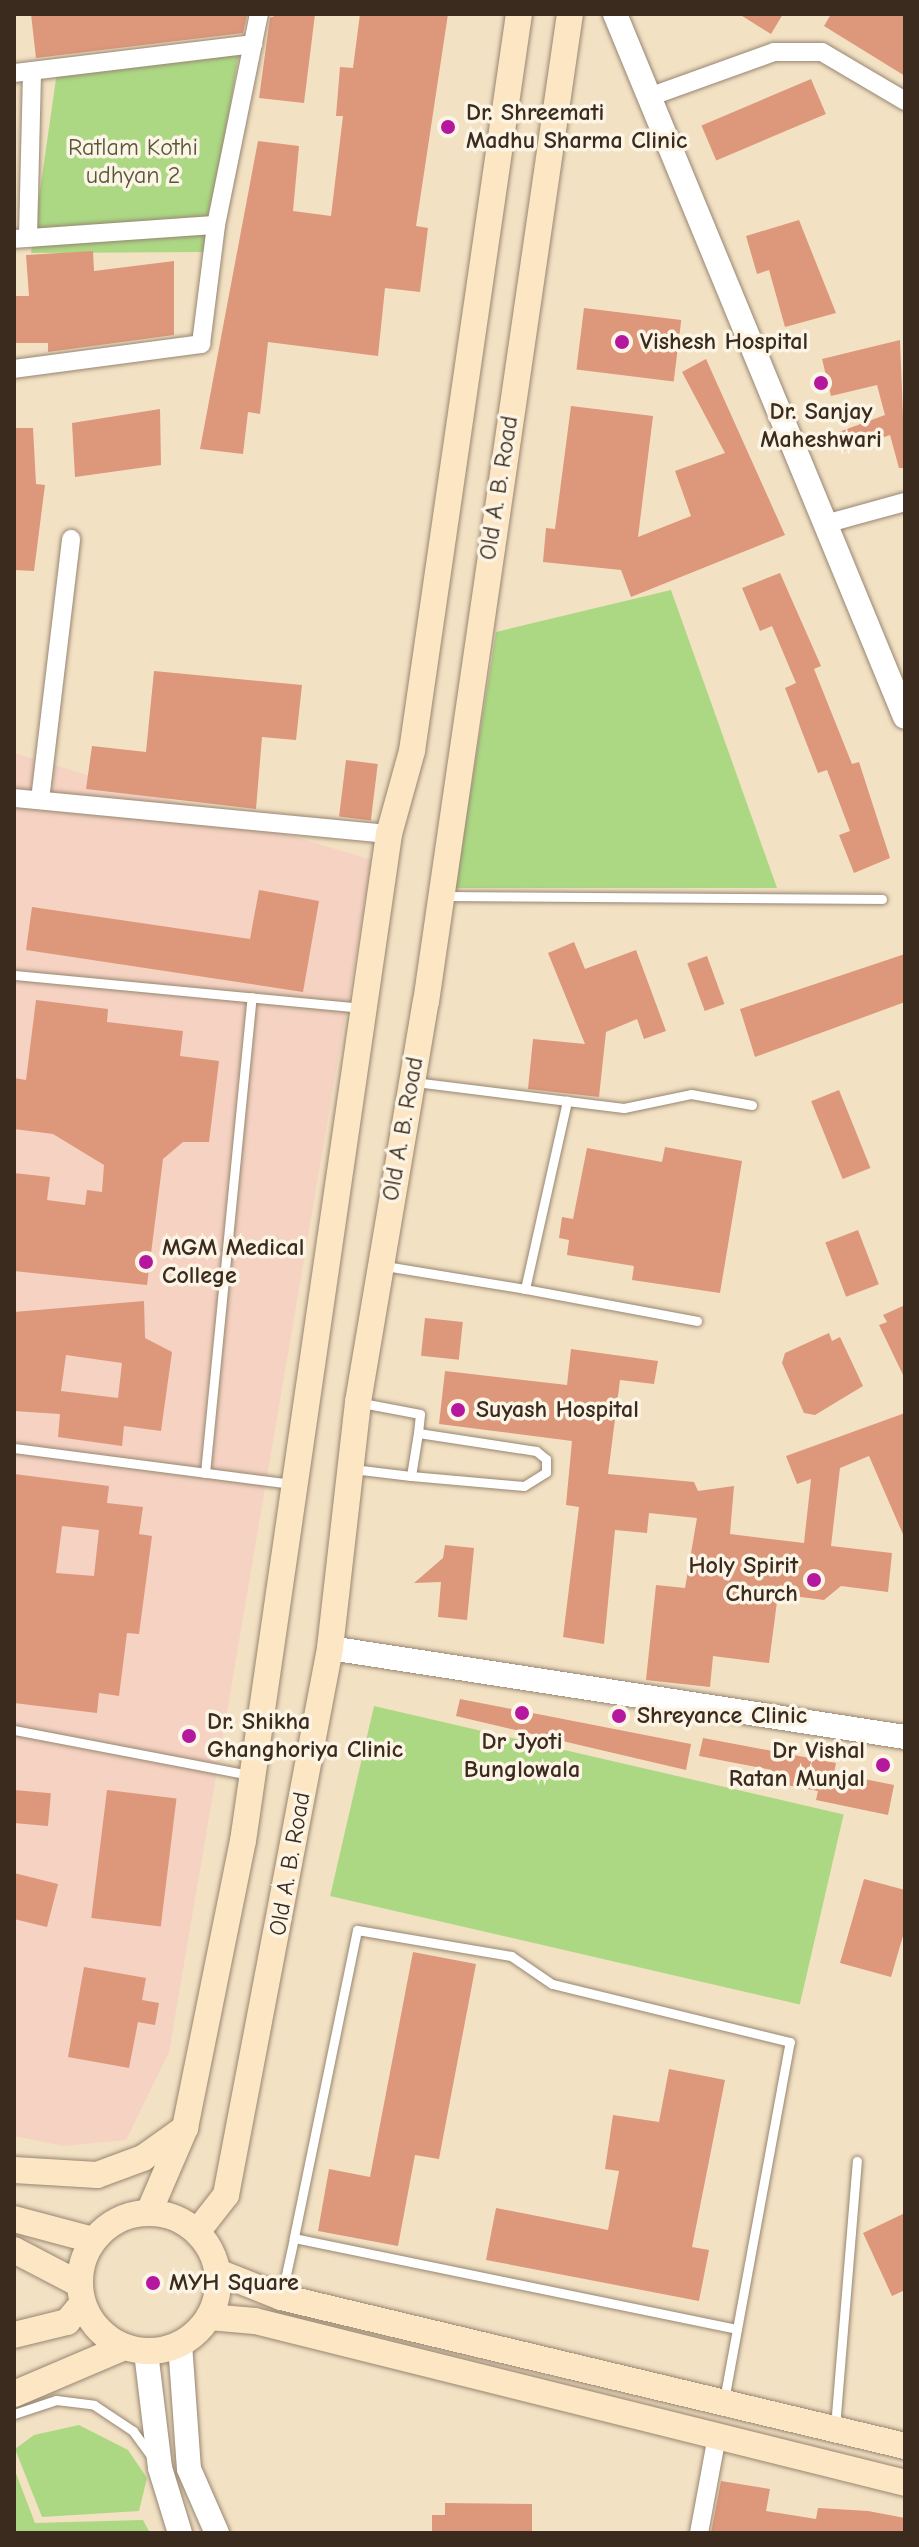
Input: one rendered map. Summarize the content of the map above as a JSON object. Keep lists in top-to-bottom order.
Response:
{
  "streets": {
    "main road": ["Old A. B. Road"]
  },
  "parks": ["Ratlam Kothi udhyan 2"],
  "places": [
    "Dr. Shreemati Madhu Sharma Clinic",
    "Vishesh Hospital",
    "Dr. Sanjay Maheshwari",
    "MGM Medical College",
    "Suyash Hospital",
    "Holy Spirit Church",
    "Dr Jyoti Bunglowala",
    "Shreyance Clinic",
    "Dr. Shikha Ghanghoriya Clinic",
    "Dr Vishal Ratan Munjal",
    "MYH Square"
  ]
}
